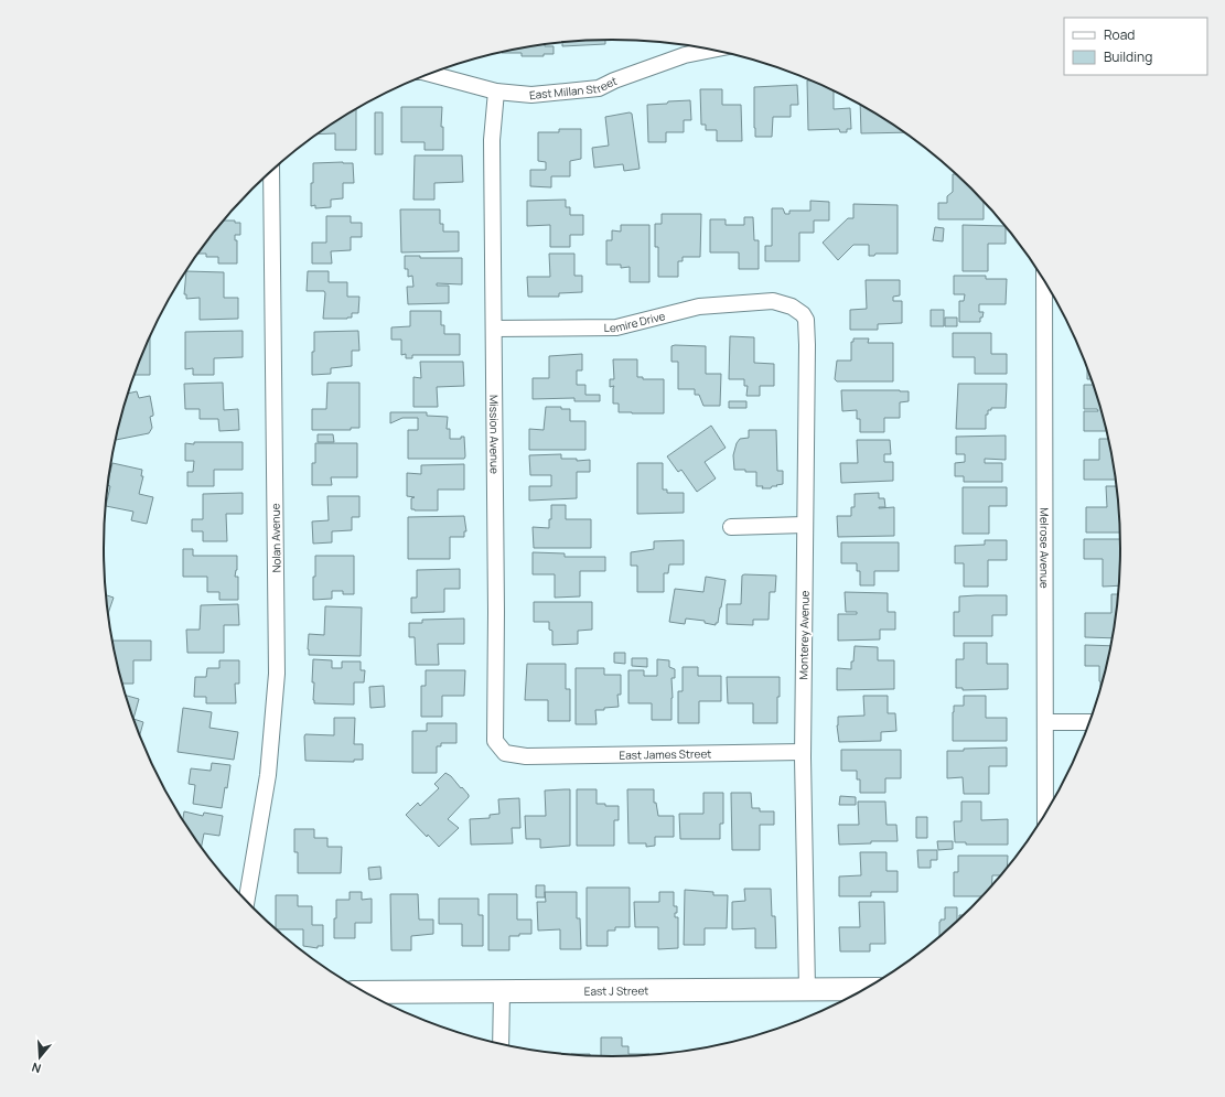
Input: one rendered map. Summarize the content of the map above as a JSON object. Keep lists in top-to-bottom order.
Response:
{
  "streets": {
    "street": [
      "East Millan Street",
      "Lemire Drive",
      "Mission Avenue",
      "Nolan Avenue",
      "Melrose Avenue",
      "Monterey Avenue",
      "East James Street",
      "East J Street"
    ]
  },
  "crossings": [
    ["East Millan Street", "Mission Avenue"],
    ["Lemire Drive", "Mission Avenue"],
    ["Lemire Drive", "Monterey Avenue"],
    ["Mission Avenue", "East James Street"],
    ["Monterey Avenue", "East James Street"],
    ["Monterey Avenue", "East J Street"]
  ],
  "legend": ["Road", "Building"],
  "north": "bottom"
}
